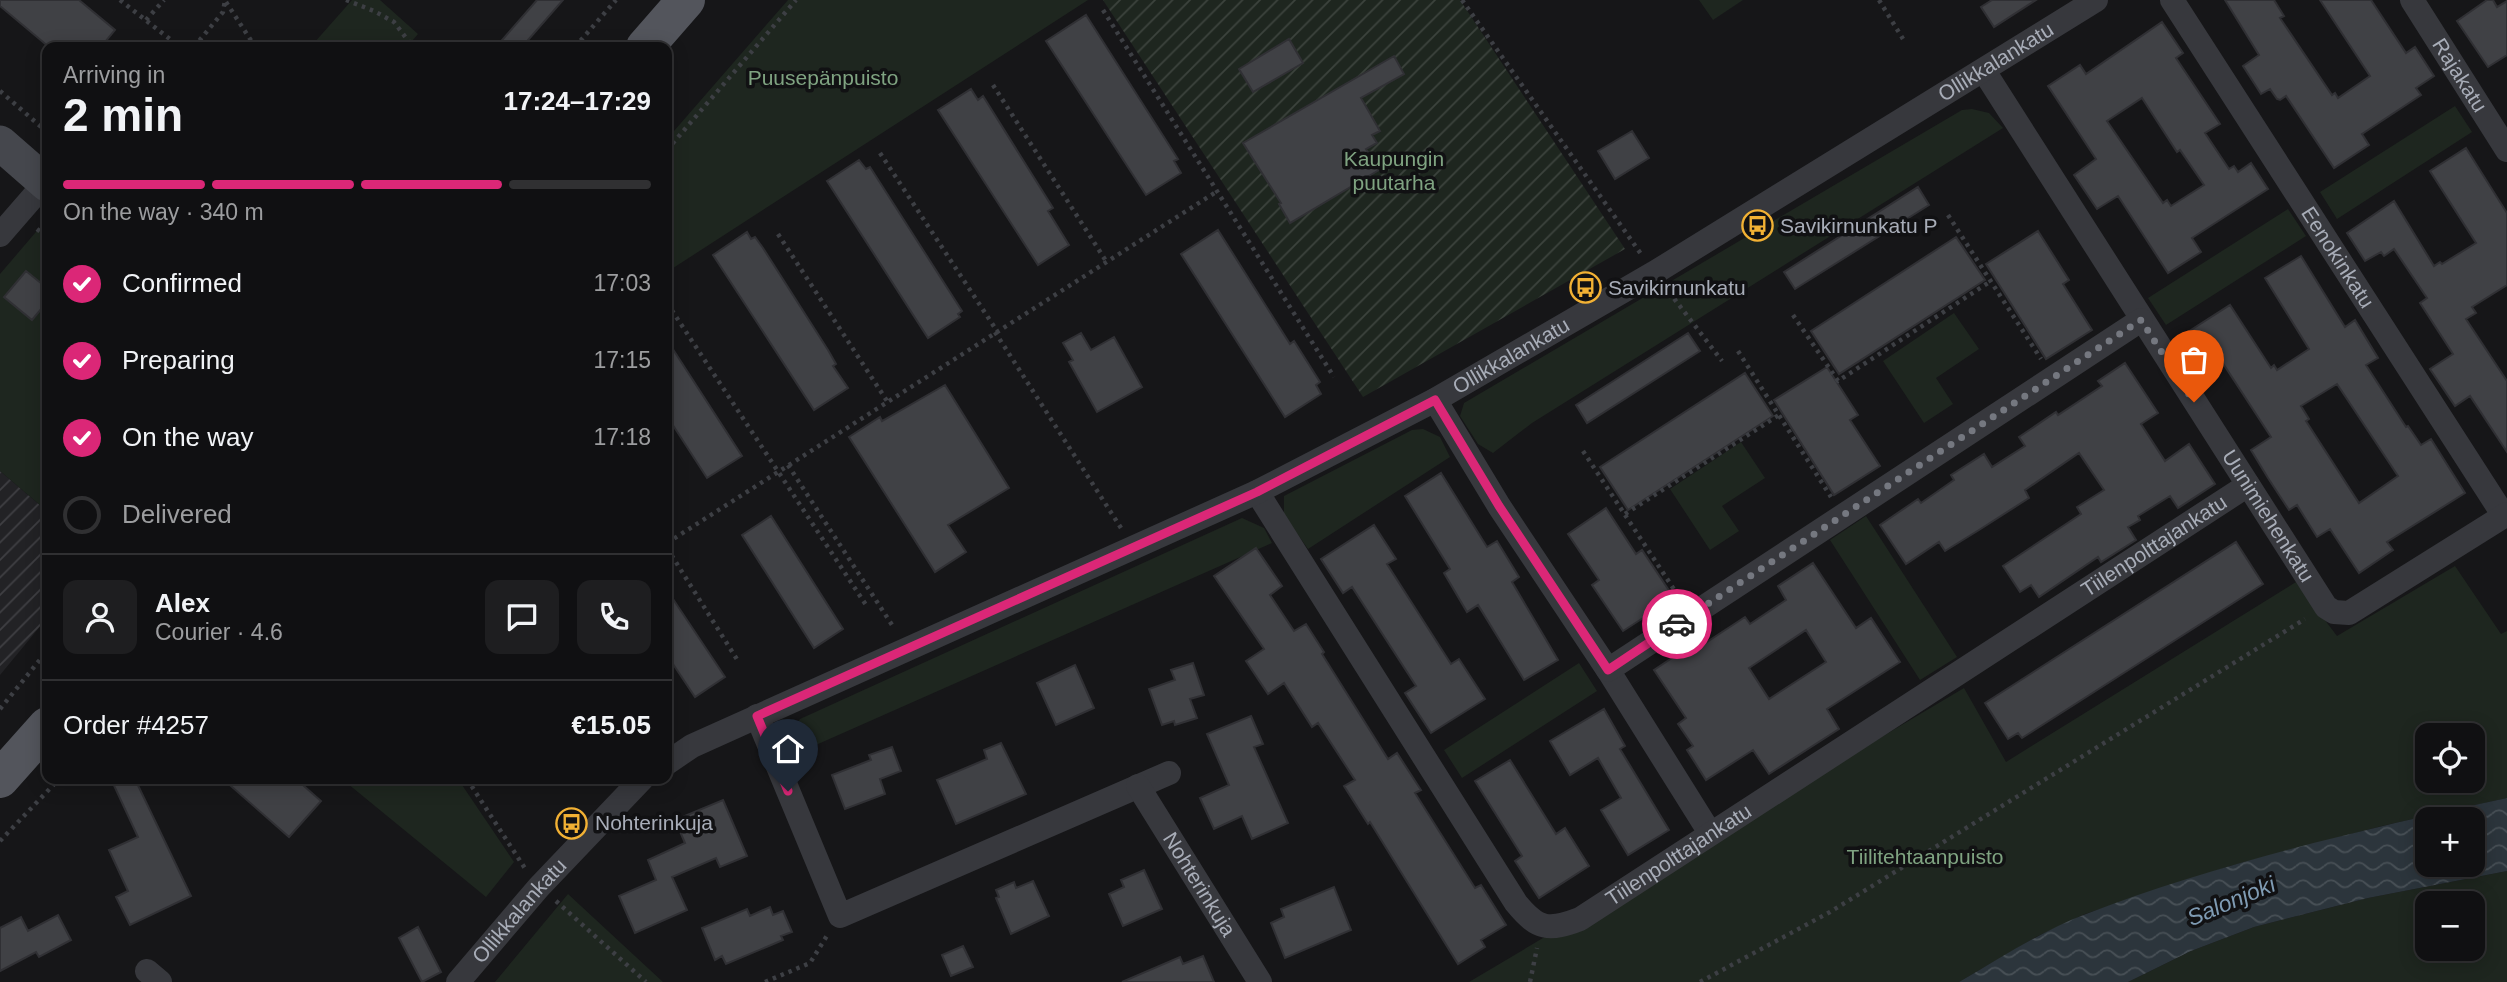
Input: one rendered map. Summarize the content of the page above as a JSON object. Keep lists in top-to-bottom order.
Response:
{
  "streets": {
    "street": [
      "Ollikkalankatu",
      "Rajakatu",
      "Eenokinkatu",
      "Uunimiehenkatu",
      "Tiilenpolttajankatu",
      "Nohterinkuja"
    ]
  },
  "crossings": [
    ["Ollikkalankatu", "Uunimiehenkatu"],
    ["Eenokinkatu", "Uunimiehenkatu"],
    ["Uunimiehenkatu", "Tiilenpolttajankatu"]
  ],
  "water": ["Salonjoki"],
  "parks": ["Puusepänpuisto", "Kaupungin puutarha", "Tiilitehtaanpuisto"],
  "places": {
    "bus stop": ["Savikirnunkatu P", "Savikirnunkatu", "Nohterinkuja"]
  },
  "page": {
    "heading": ["2 min", "Arriving in", "17:24–17:29"],
    "panel": [
      "Alex",
      "Courier · 4.6",
      "Order #4257",
      "€15.05"
    ],
    "bar": "On the way · 340 m",
    "list": [
      ["Confirmed", "17:03"],
      ["Preparing", "17:15"],
      ["On the way", "17:18"],
      "Delivered"
    ],
    "map_buttons": ["+", "−"]
  }
}
